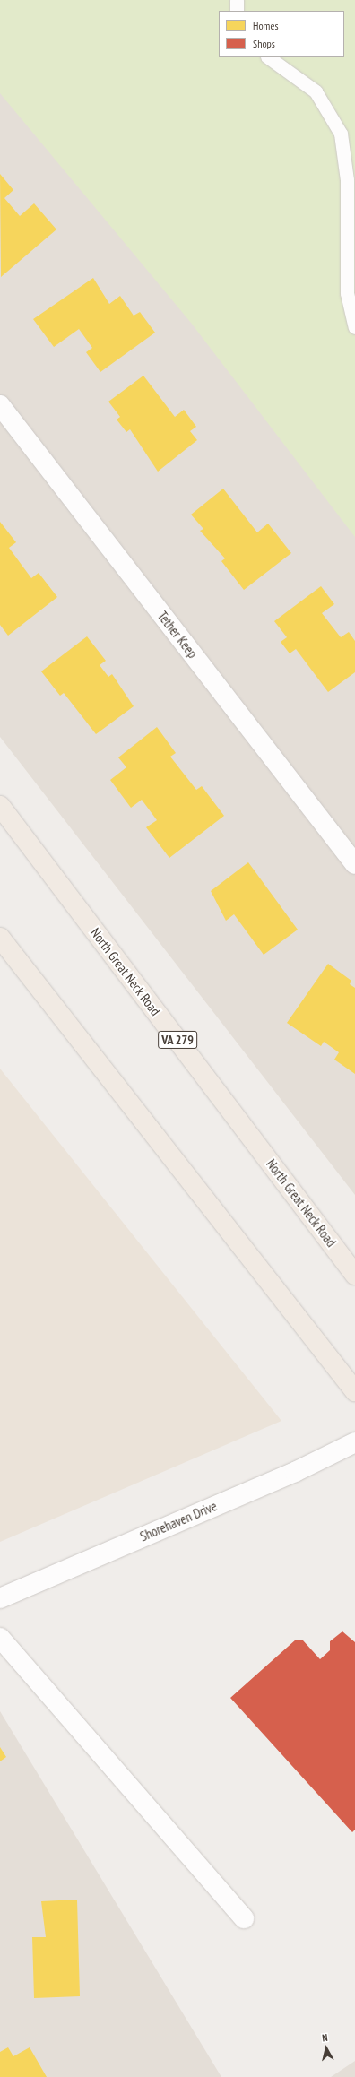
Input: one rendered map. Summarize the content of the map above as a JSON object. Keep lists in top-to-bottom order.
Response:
{
  "streets": {
    "main road": ["North Great Neck Road", "VA 279"],
    "street": ["Tether Keep", "Shorehaven Drive"]
  },
  "legend": ["Homes", "Shops"],
  "north": "top"
}
